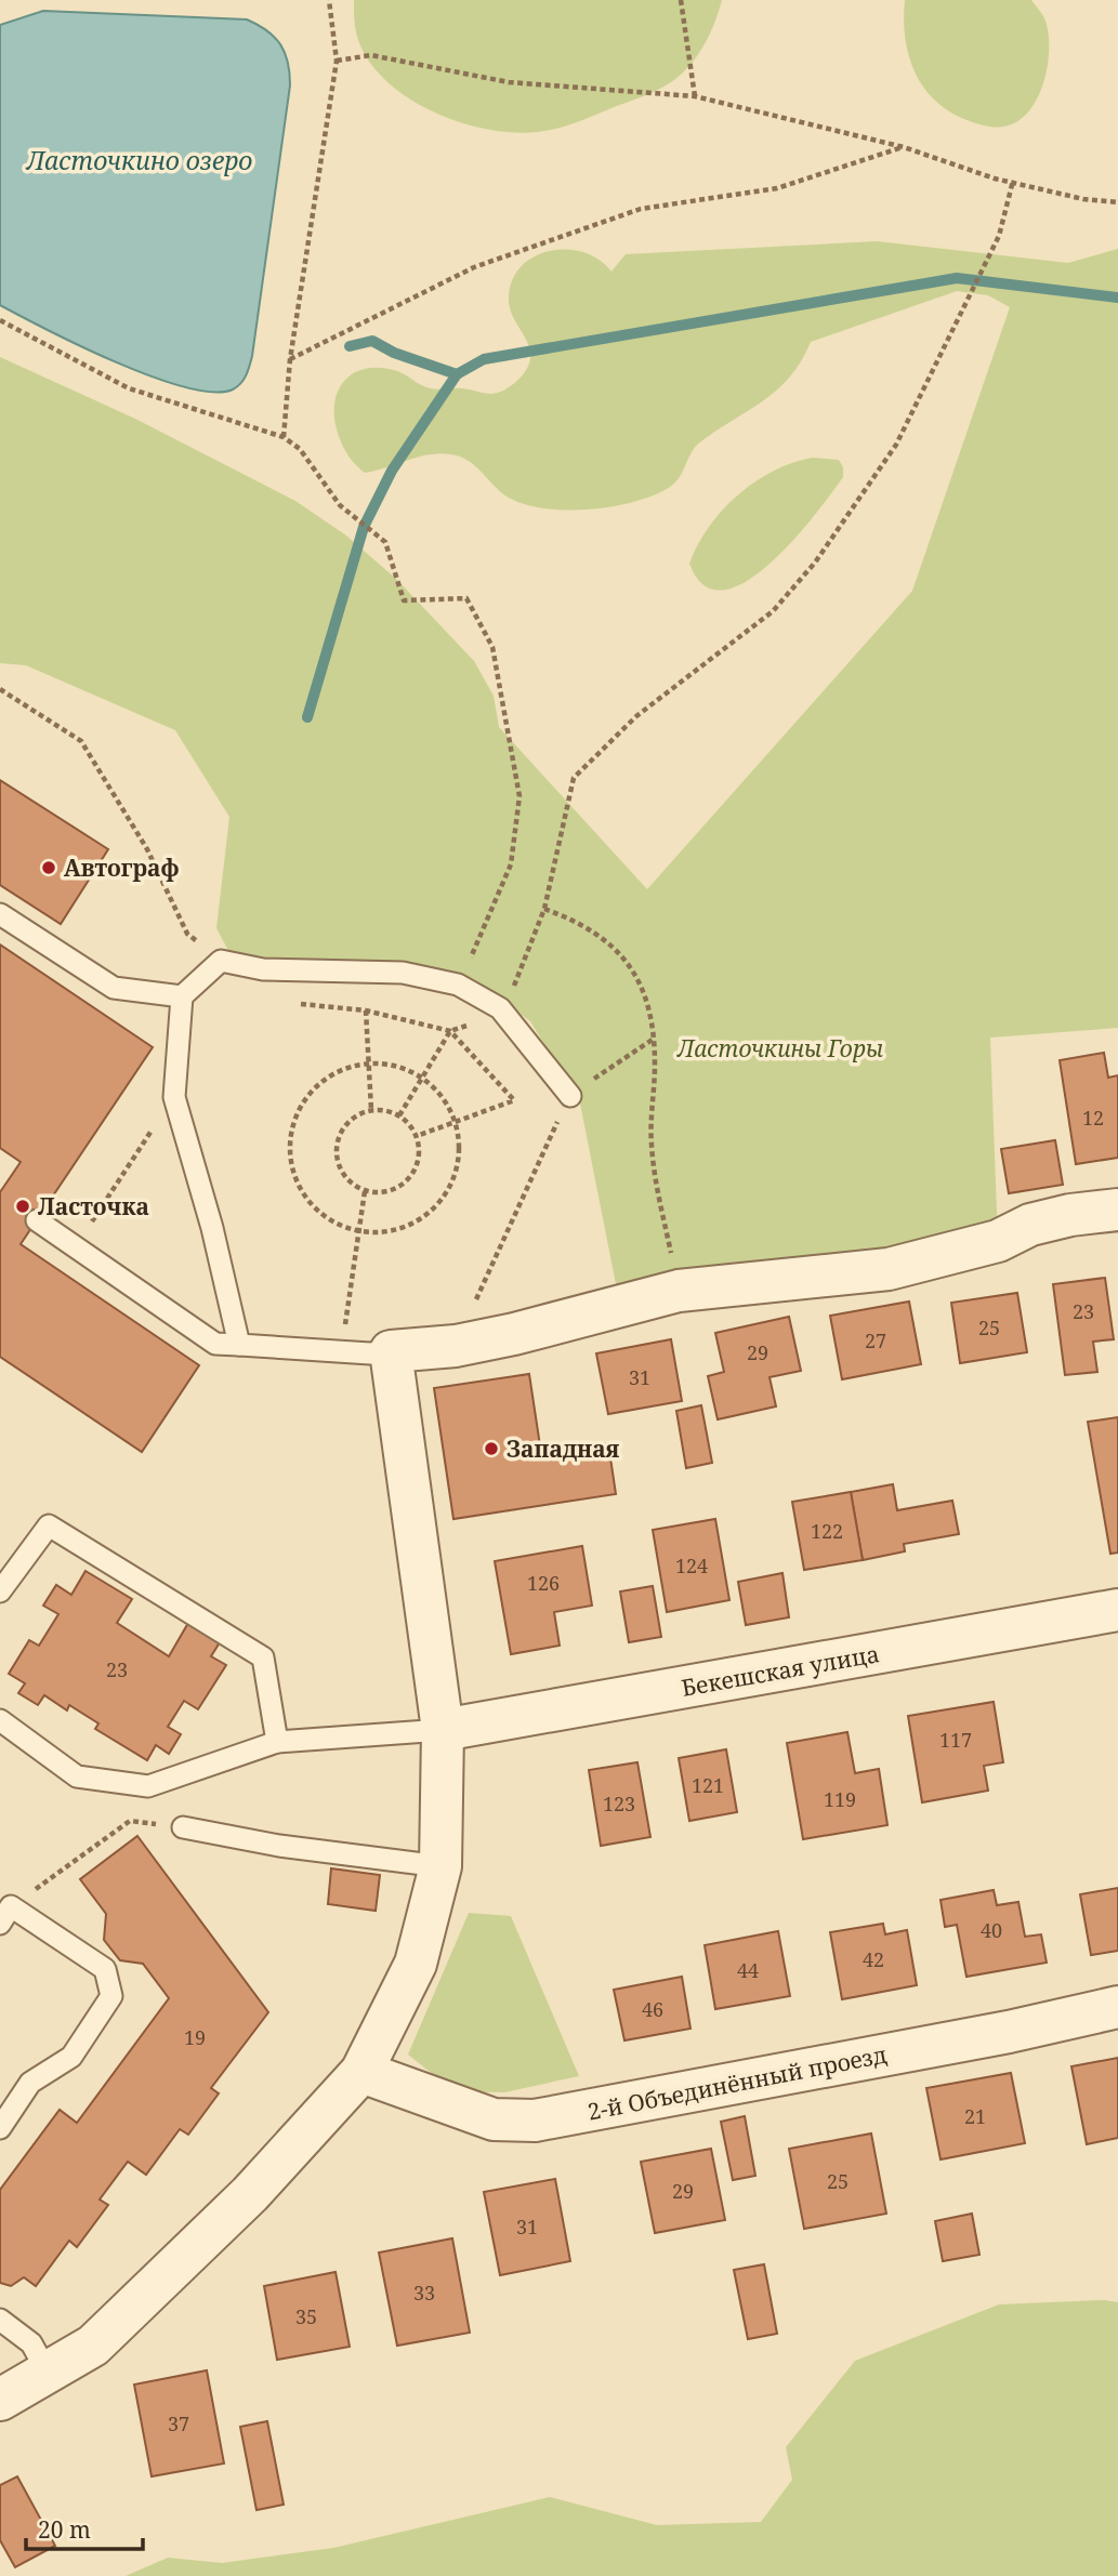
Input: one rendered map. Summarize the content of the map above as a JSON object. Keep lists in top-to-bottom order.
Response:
{
  "streets": {
    "street": ["Бекешская улица", "2-й Объединённый проезд"]
  },
  "water": ["Ласточкино озеро"],
  "parks": ["Ласточкины Горы"],
  "places": ["Автограф", "Ласточка", "Западная"],
  "house_numbers": [
    "12",
    "23",
    "25",
    "27",
    "29",
    "31",
    "122",
    "124",
    "126",
    "23",
    "117",
    "121",
    "119",
    "123",
    "40",
    "42",
    "44",
    "46",
    "19",
    "21",
    "25",
    "29",
    "31",
    "33",
    "35",
    "37"
  ],
  "scale_bar": "20 m"
}
